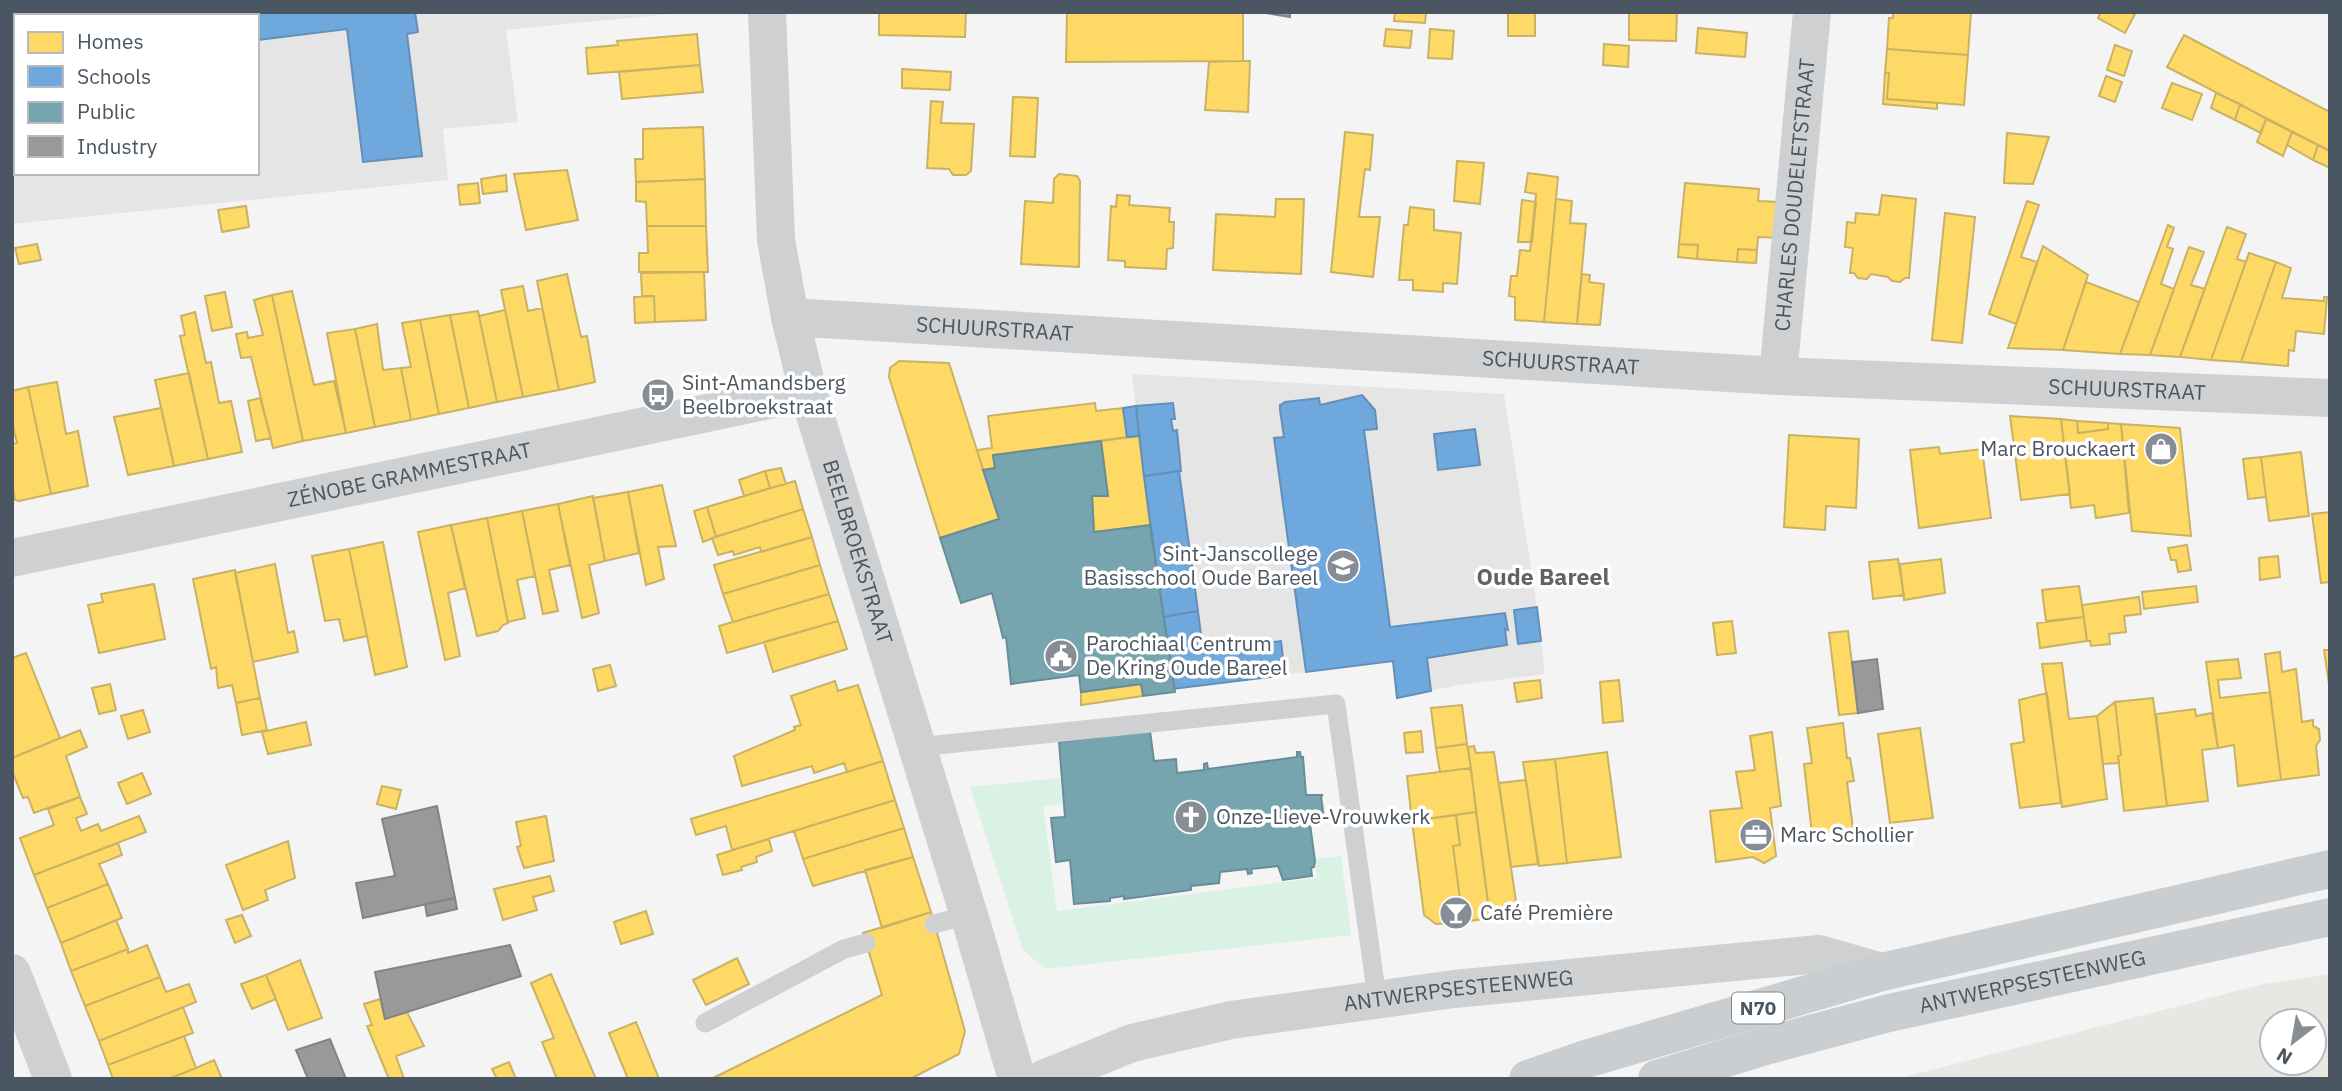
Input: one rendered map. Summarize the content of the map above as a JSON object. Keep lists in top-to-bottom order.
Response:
{
  "streets": {
    "main road": ["ANTWERPSESTEENWEG", "N70"],
    "street": [
      "CHARLES DOUDELETSTRAAT",
      "SCHUURSTRAAT",
      "ZÉNOBE GRAMMESTRAAT",
      "BEELBROEKSTRAAT"
    ]
  },
  "crossings": [
    ["CHARLES DOUDELETSTRAAT", "SCHUURSTRAAT"],
    ["SCHUURSTRAAT", "BEELBROEKSTRAAT"],
    ["ZÉNOBE GRAMMESTRAAT", "BEELBROEKSTRAAT"]
  ],
  "districts": ["Oude Bareel"],
  "places": {
    "bus stop": ["Sint-Amandsberg Beelbroekstraat"],
    "shop": ["Marc Brouckaert"],
    "school or university": ["Sint-Janscollege Basisschool Oude Bareel"],
    "public building": ["Parochiaal Centrum De Kring Oude Bareel"],
    "church": ["Onze-Lieve-Vrouwkerk"],
    "office": ["Marc Schollier"],
    "bar": ["Café Première"]
  },
  "legend": [
    "Homes",
    "Schools",
    "Public",
    "Industry"
  ],
  "north": "bottom left"
}
